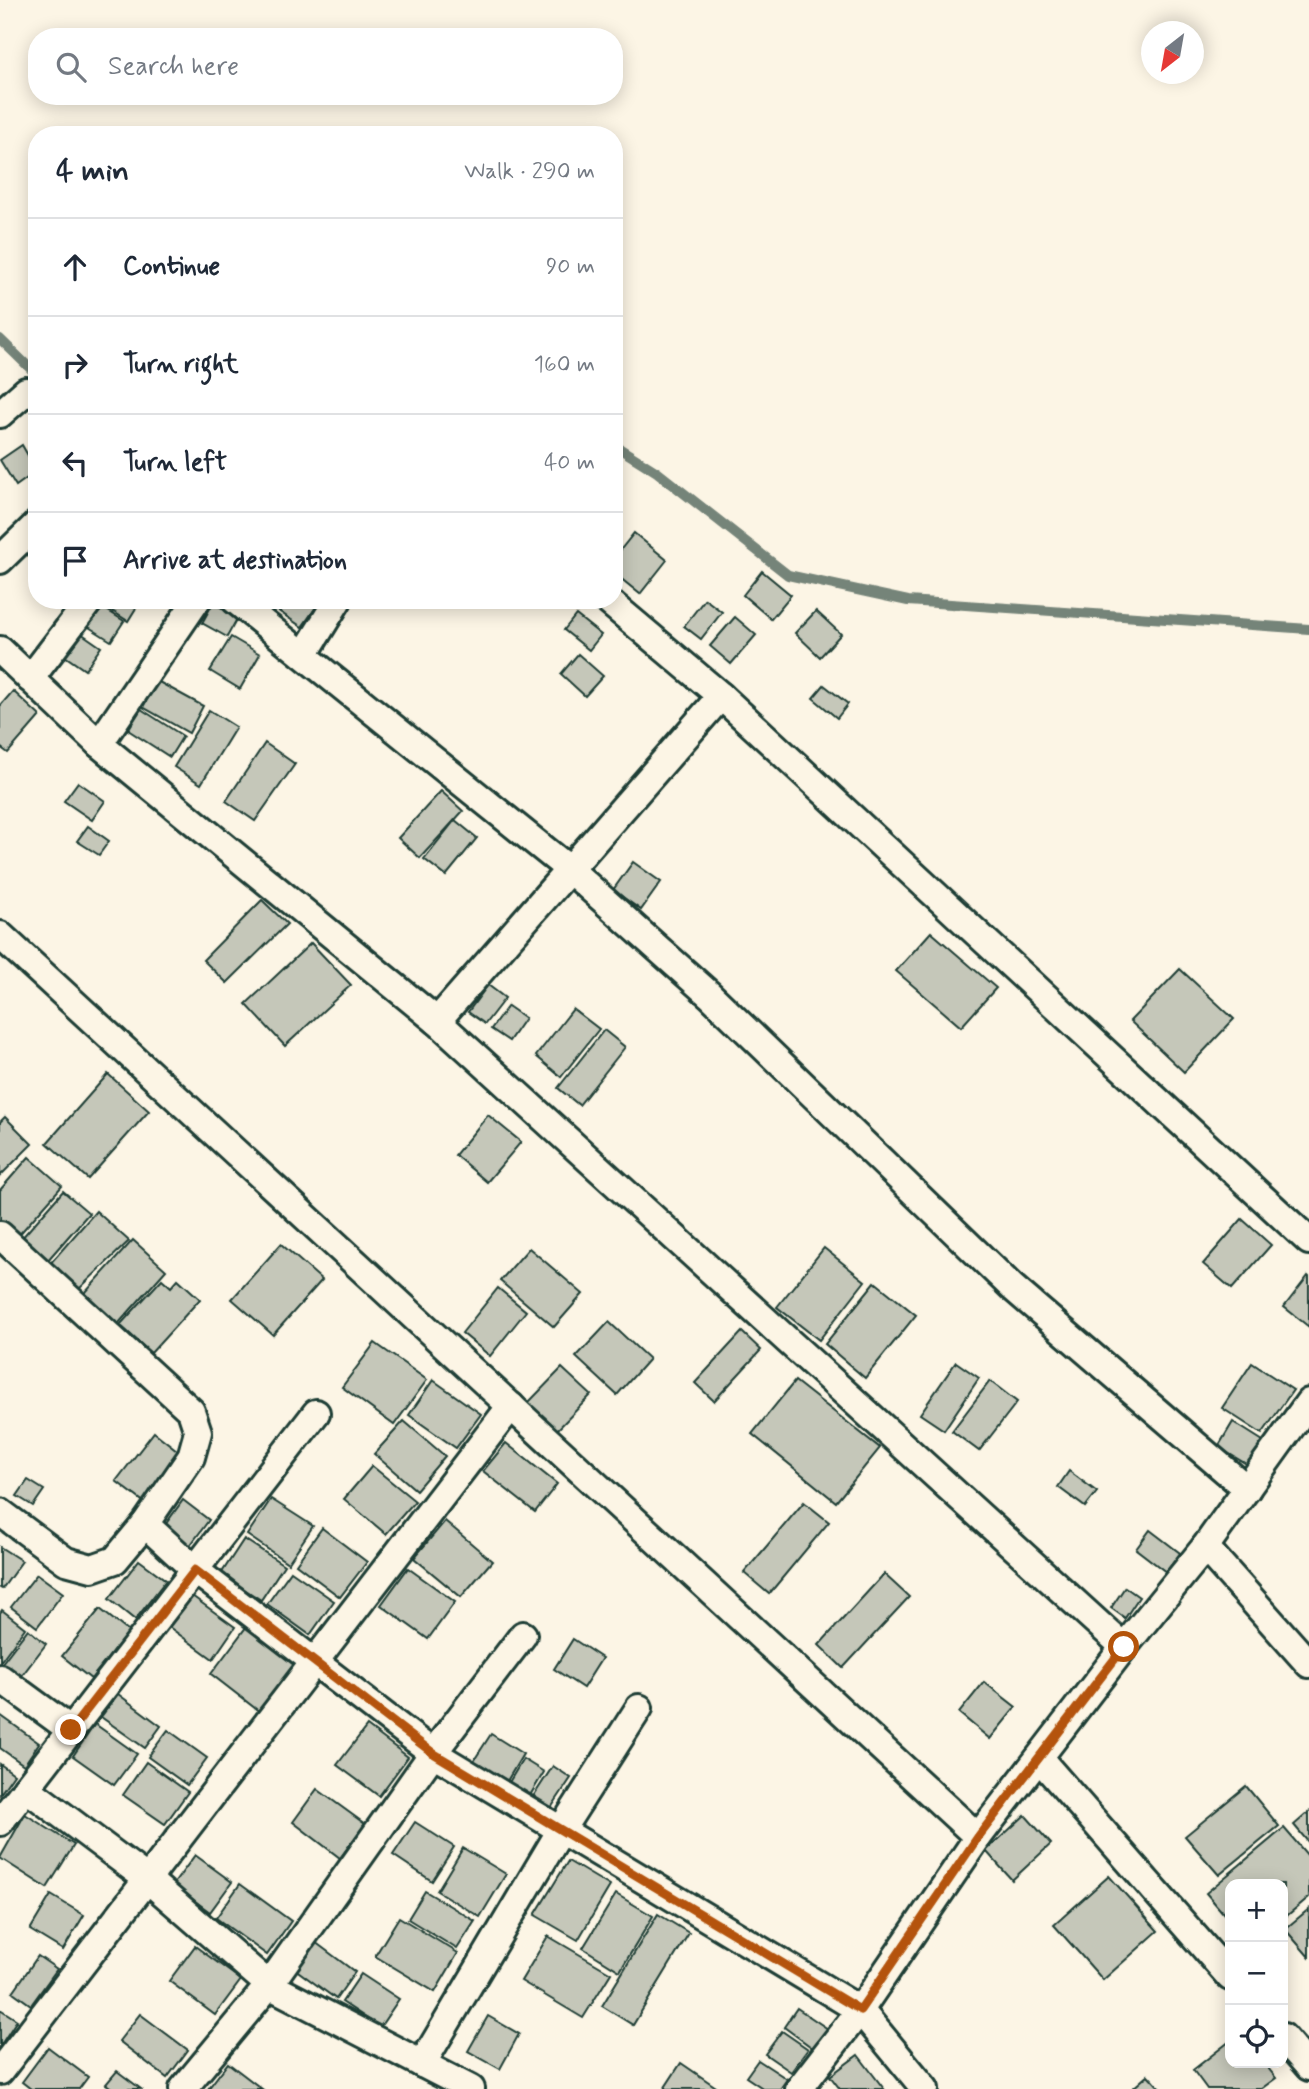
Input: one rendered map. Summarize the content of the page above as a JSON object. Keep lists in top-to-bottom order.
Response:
{
  "north": "bottom left",
  "page": {
    "search": "Search here",
    "heading": ["4 min", "Walk · 290 m"],
    "list": [
      ["Continue", "90 m"],
      ["Turn right", "160 m"],
      ["Turn left", "40 m"],
      "Arrive at destination"
    ],
    "map_buttons": ["+", "−"]
  }
}
